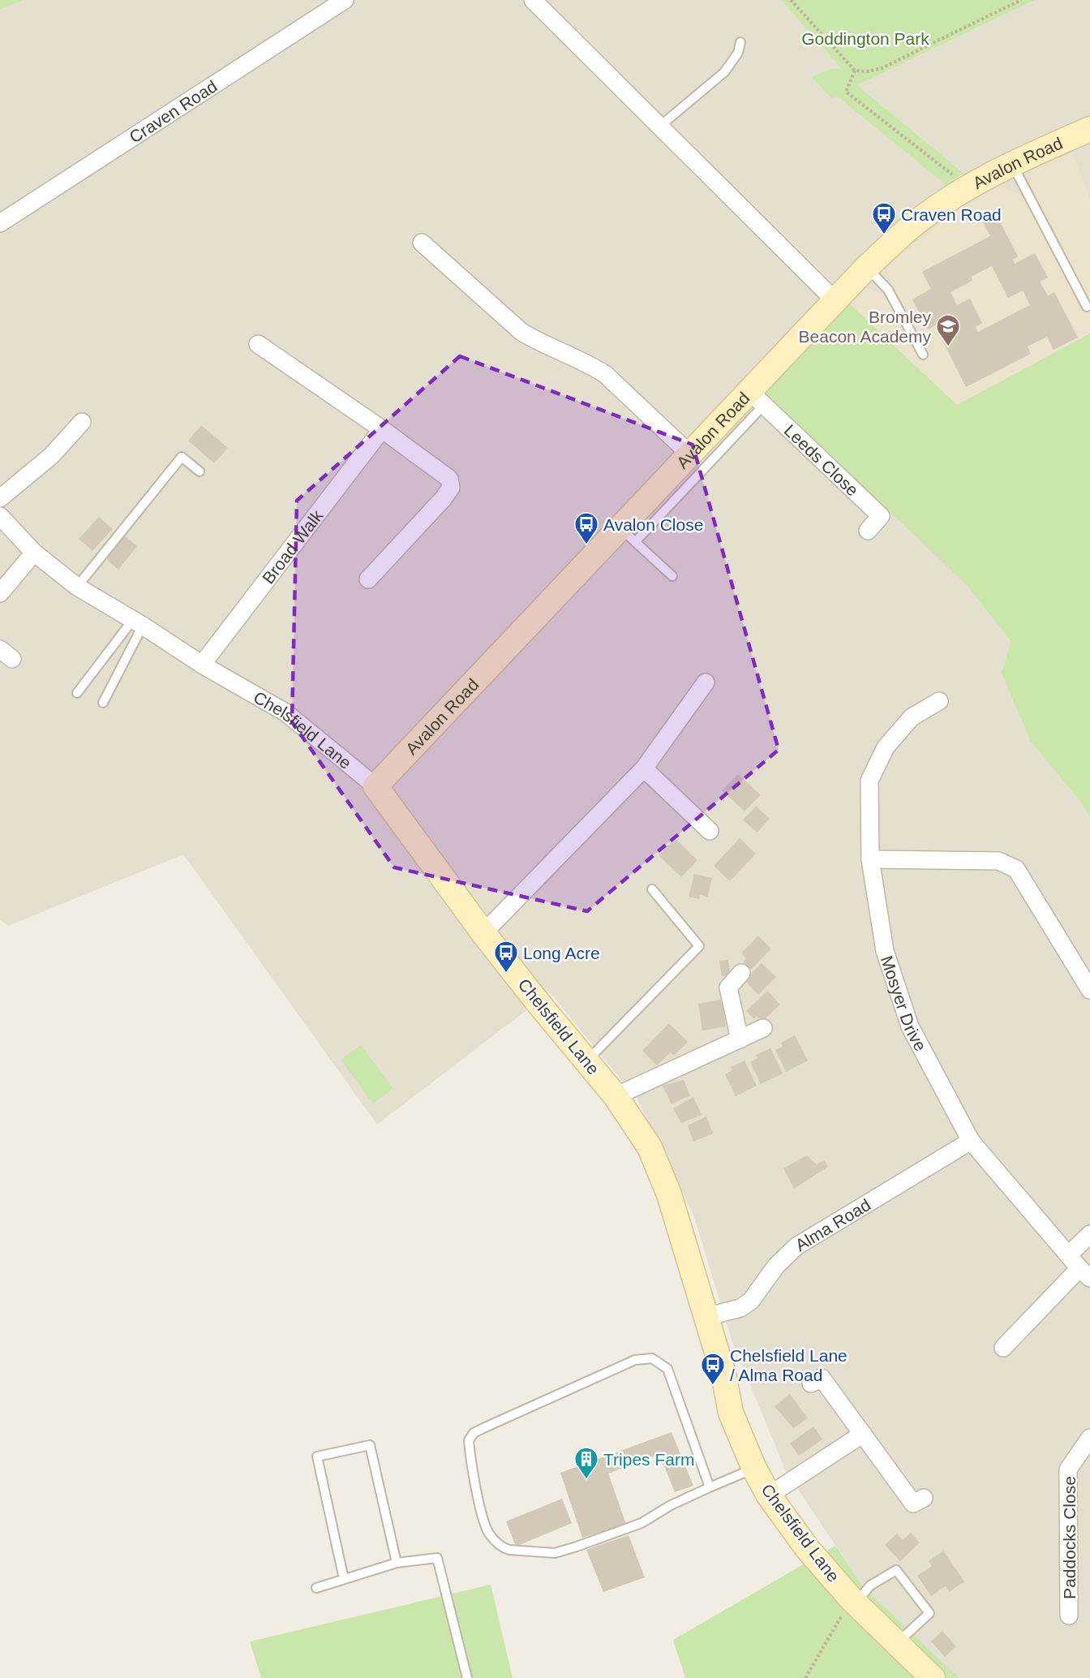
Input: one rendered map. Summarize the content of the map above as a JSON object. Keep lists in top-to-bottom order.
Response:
{
  "streets": {
    "street": [
      "Craven Road",
      "Avalon Road",
      "Leeds Close",
      "Broad Walk",
      "Chelsfield Lane",
      "Mosyer Drive",
      "Alma Road",
      "Paddocks Close"
    ]
  },
  "crossings": [
    ["Avalon Road", "Leeds Close"],
    ["Avalon Road", "Chelsfield Lane"],
    ["Broad Walk", "Chelsfield Lane"],
    ["Chelsfield Lane", "Alma Road"],
    ["Mosyer Drive", "Alma Road"]
  ],
  "parks": ["Goddington Park"],
  "places": {
    "bus stop": [
      "Craven Road",
      "Avalon Close",
      "Long Acre",
      "Chelsfield Lane / Alma Road"
    ],
    "school or university": ["Bromley Beacon Academy"],
    "building": ["Tripes Farm"]
  }
}
